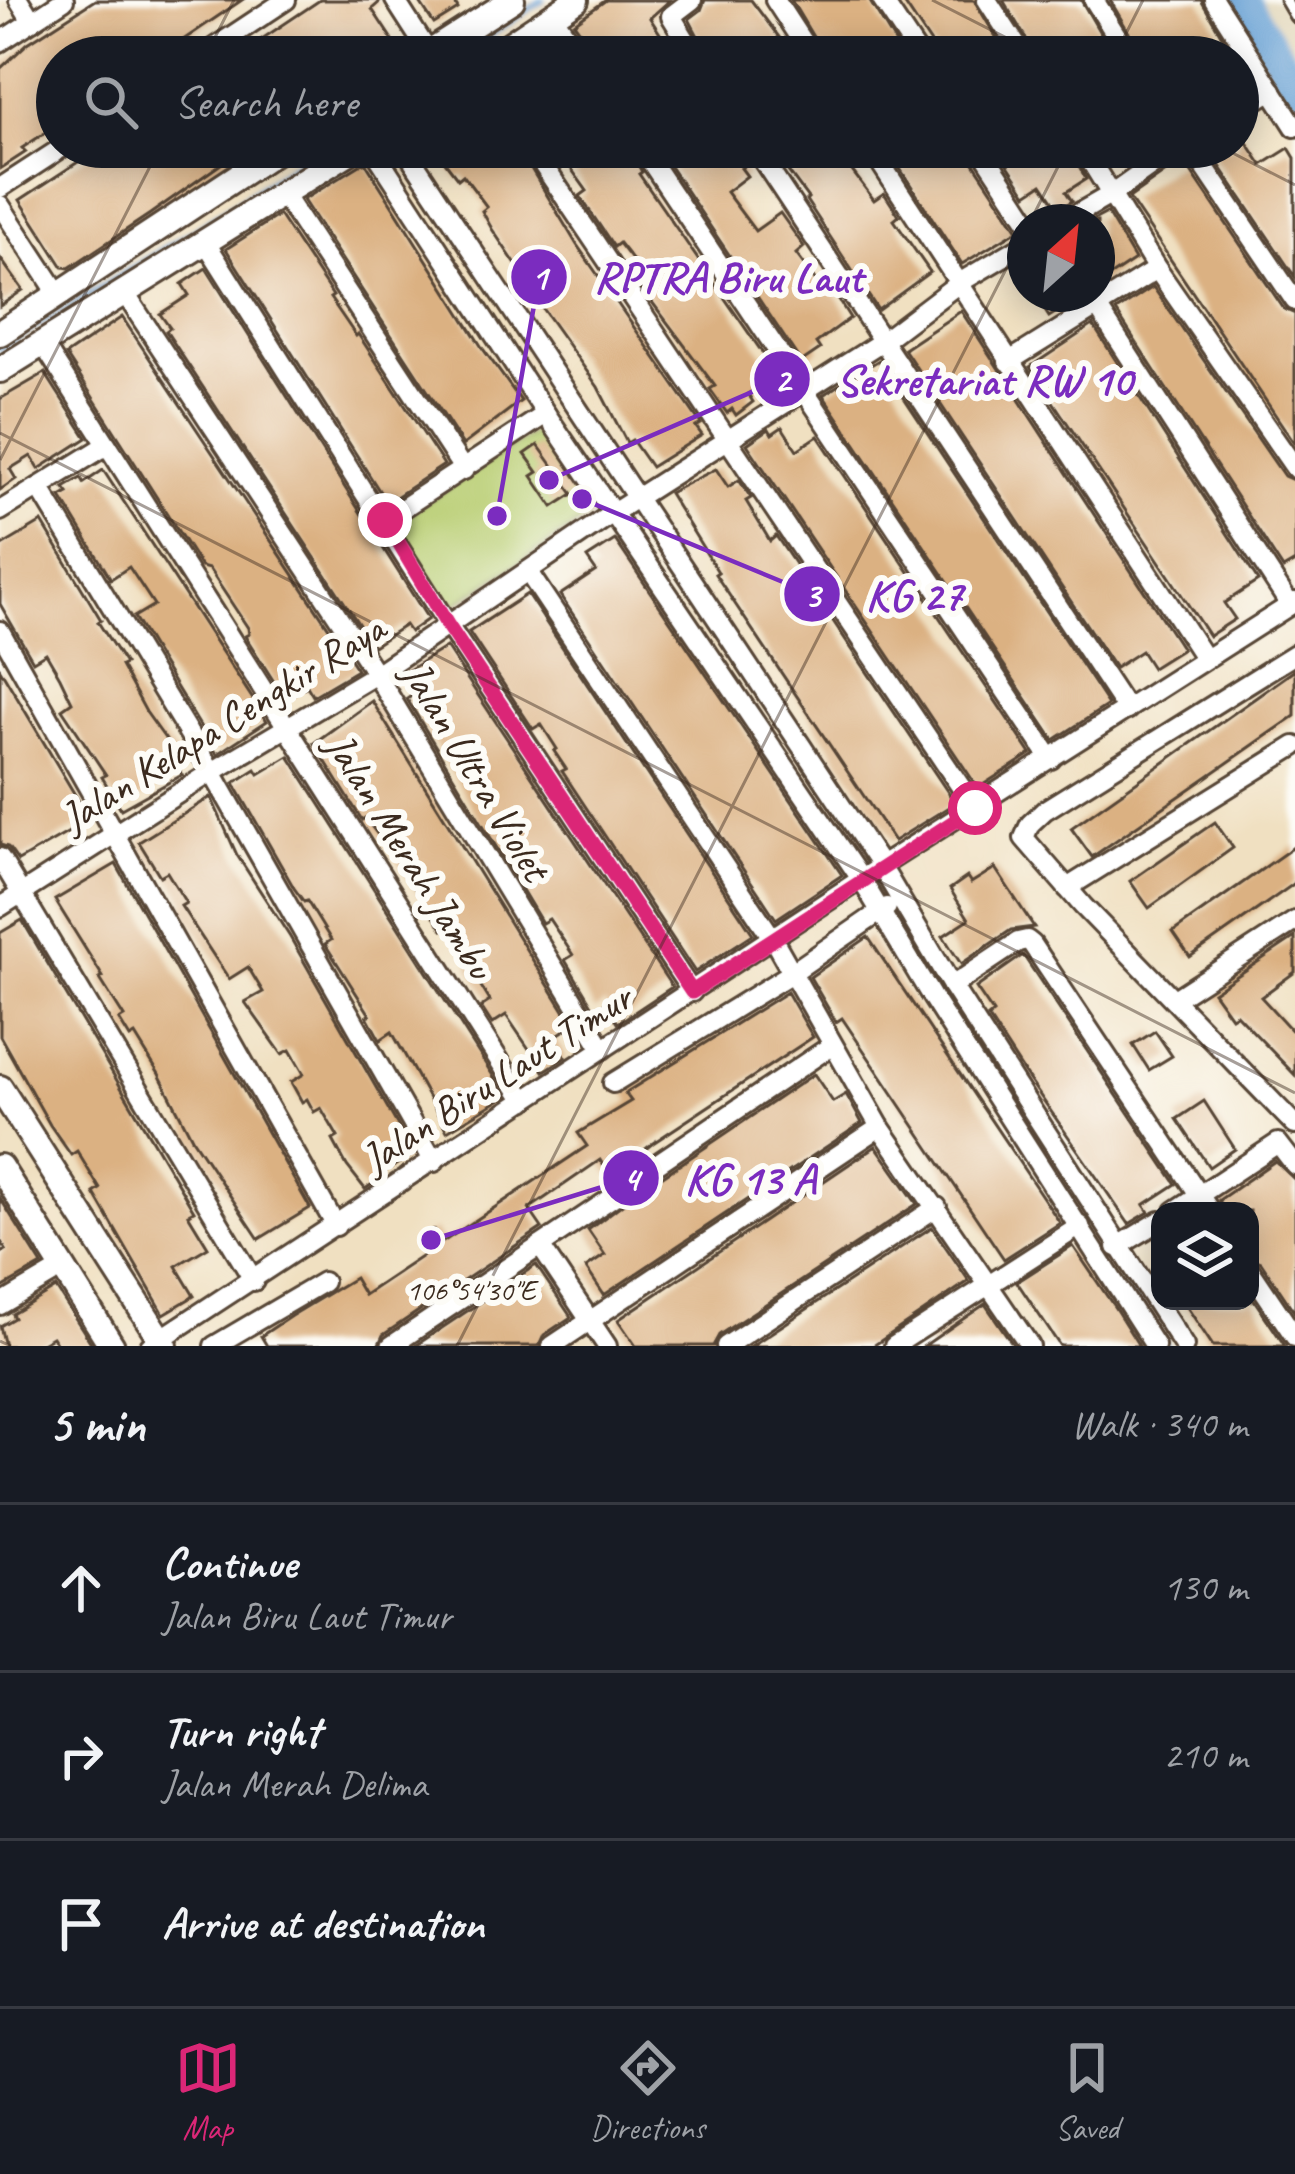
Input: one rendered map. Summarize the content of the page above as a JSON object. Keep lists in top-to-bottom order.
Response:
{
  "streets": {
    "street": [
      "Jalan Kelapa Cengkir Raya",
      "Jalan Ultra Violet",
      "Jalan Merah Jambu",
      "Jalan Biru Laut Timur"
    ]
  },
  "crossings": [
    ["Jalan Kelapa Cengkir Raya", "Jalan Ultra Violet"],
    ["Jalan Kelapa Cengkir Raya", "Jalan Merah Jambu"],
    ["Jalan Ultra Violet", "Jalan Biru Laut Timur"],
    ["Jalan Merah Jambu", "Jalan Biru Laut Timur"]
  ],
  "places": [
    "Sekretariat RW 10",
    "KG 27",
    "RPTRA Biru Laut",
    "KG 13 A"
  ],
  "north": "top right",
  "page": {
    "search": "Search here",
    "heading": ["5 min", "Walk · 340 m"],
    "list": [
      ["Continue", "Jalan Biru Laut Timur", "130 m"],
      ["Turn right", "Jalan Merah Delima", "210 m"],
      "Arrive at destination"
    ],
    "nav": ["Map", "Directions", "Saved"]
  },
  "coordinates": ["106°54'30\"E"]
}
